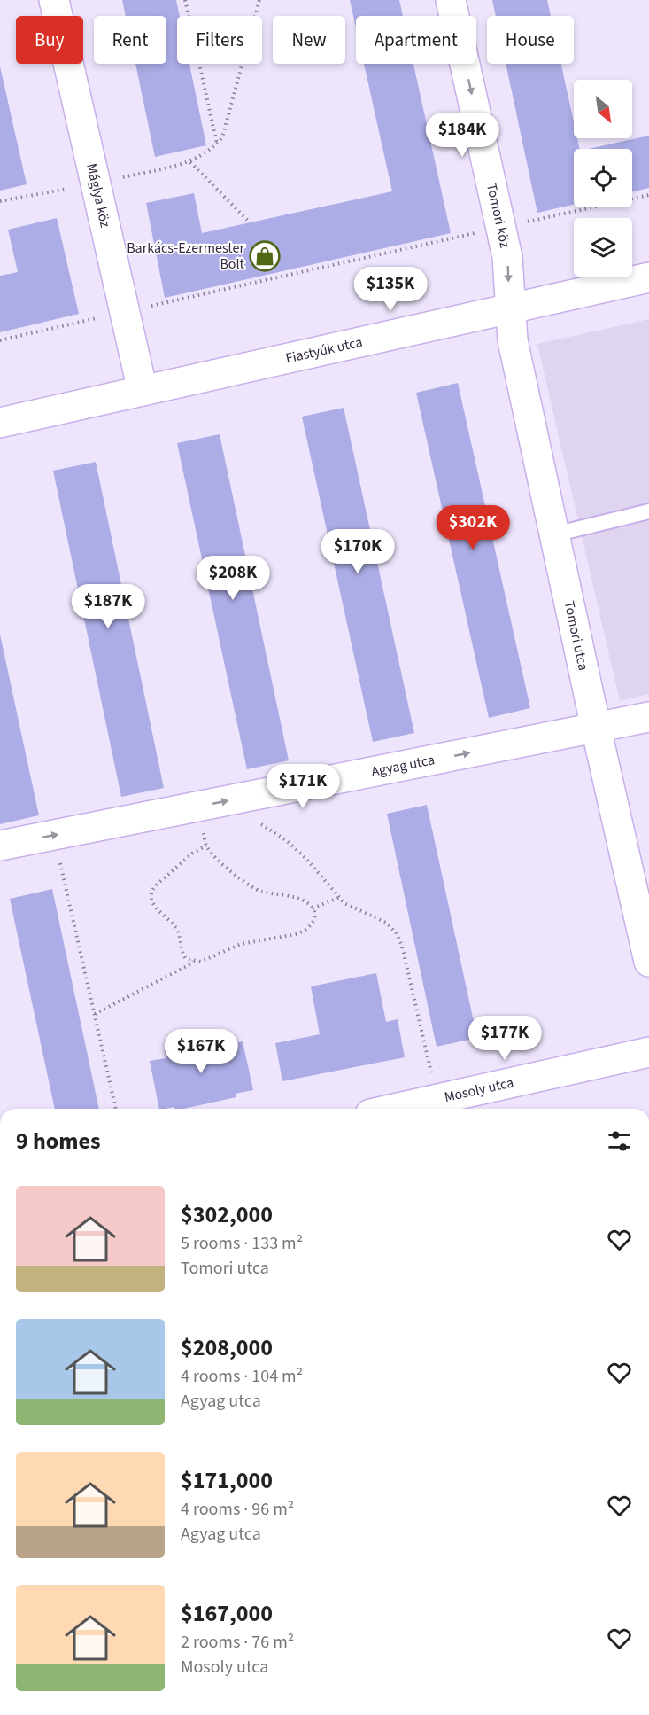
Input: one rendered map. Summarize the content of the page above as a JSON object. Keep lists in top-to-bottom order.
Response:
{
  "streets": {
    "street": [
      "Máglya köz",
      "Tomori köz",
      "Fiastyúk utca",
      "Tomori utca",
      "Agyag utca",
      "Mosoly utca"
    ]
  },
  "crossings": [
    ["Máglya köz", "Fiastyúk utca"],
    ["Tomori köz", "Fiastyúk utca"],
    ["Tomori köz", "Tomori utca"],
    ["Fiastyúk utca", "Tomori utca"],
    ["Tomori utca", "Agyag utca"]
  ],
  "one_way": ["Tomori köz", "Agyag utca"],
  "places": {
    "shop": ["Barkács-Ezermester Bolt"]
  },
  "north": "bottom right",
  "page": {
    "chip": [
      "Buy",
      "Rent",
      "Filters",
      "New",
      "Apartment",
      "House"
    ],
    "price": [
      "$184K",
      "$135K",
      "$302K",
      "$170K",
      "$208K",
      "$187K",
      "$171K",
      "$177K",
      "$167K"
    ],
    "heading": "9 homes",
    "list": [
      {
        "name": "$302,000",
        "note": "5 rooms · 133 m² · Tomori utca"
      },
      {
        "name": "$208,000",
        "note": "4 rooms · 104 m² · Agyag utca"
      },
      {
        "name": "$171,000",
        "note": "4 rooms · 96 m² · Agyag utca"
      },
      {
        "name": "$167,000",
        "note": "2 rooms · 76 m² · Mosoly utca"
      }
    ]
  }
}
